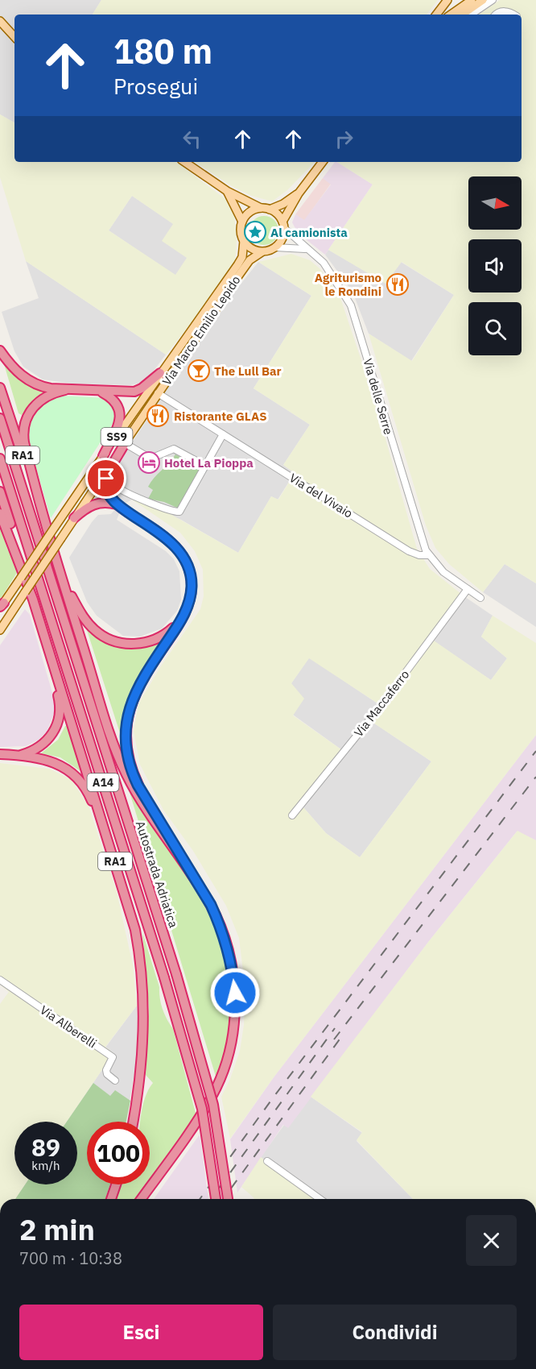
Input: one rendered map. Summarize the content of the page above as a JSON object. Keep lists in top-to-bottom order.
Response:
{
  "streets": {
    "highway": ["RA1", "A14", "Autostrada Adriatica"],
    "main road": ["Via Marco Emilio Lepido", "SS9"],
    "street": [
      "Via delle Serre",
      "Via del Vivaio",
      "Via Maccaferro",
      "Via Alberelli"
    ]
  },
  "crossings": [
    ["Via Marco Emilio Lepido", "Via delle Serre"],
    ["Via Marco Emilio Lepido", "SS9"],
    ["Via Marco Emilio Lepido", "Via del Vivaio"],
    ["Via delle Serre", "SS9"],
    ["Via delle Serre", "Via del Vivaio"]
  ],
  "places": {
    "place": ["Al camionista"],
    "restaurant": ["Agriturismo le Rondini", "Ristorante GLAS"],
    "bar": ["The Lull Bar"],
    "hotel": ["Hotel La Pioppa"]
  },
  "north": "right",
  "page": {
    "turn": ["180 m", "Prosegui"],
    "speed": "89 km/h",
    "limit": "100",
    "heading": ["2 min", "700 m · 10:38"],
    "buttons": ["Esci", "Condividi"]
  }
}
